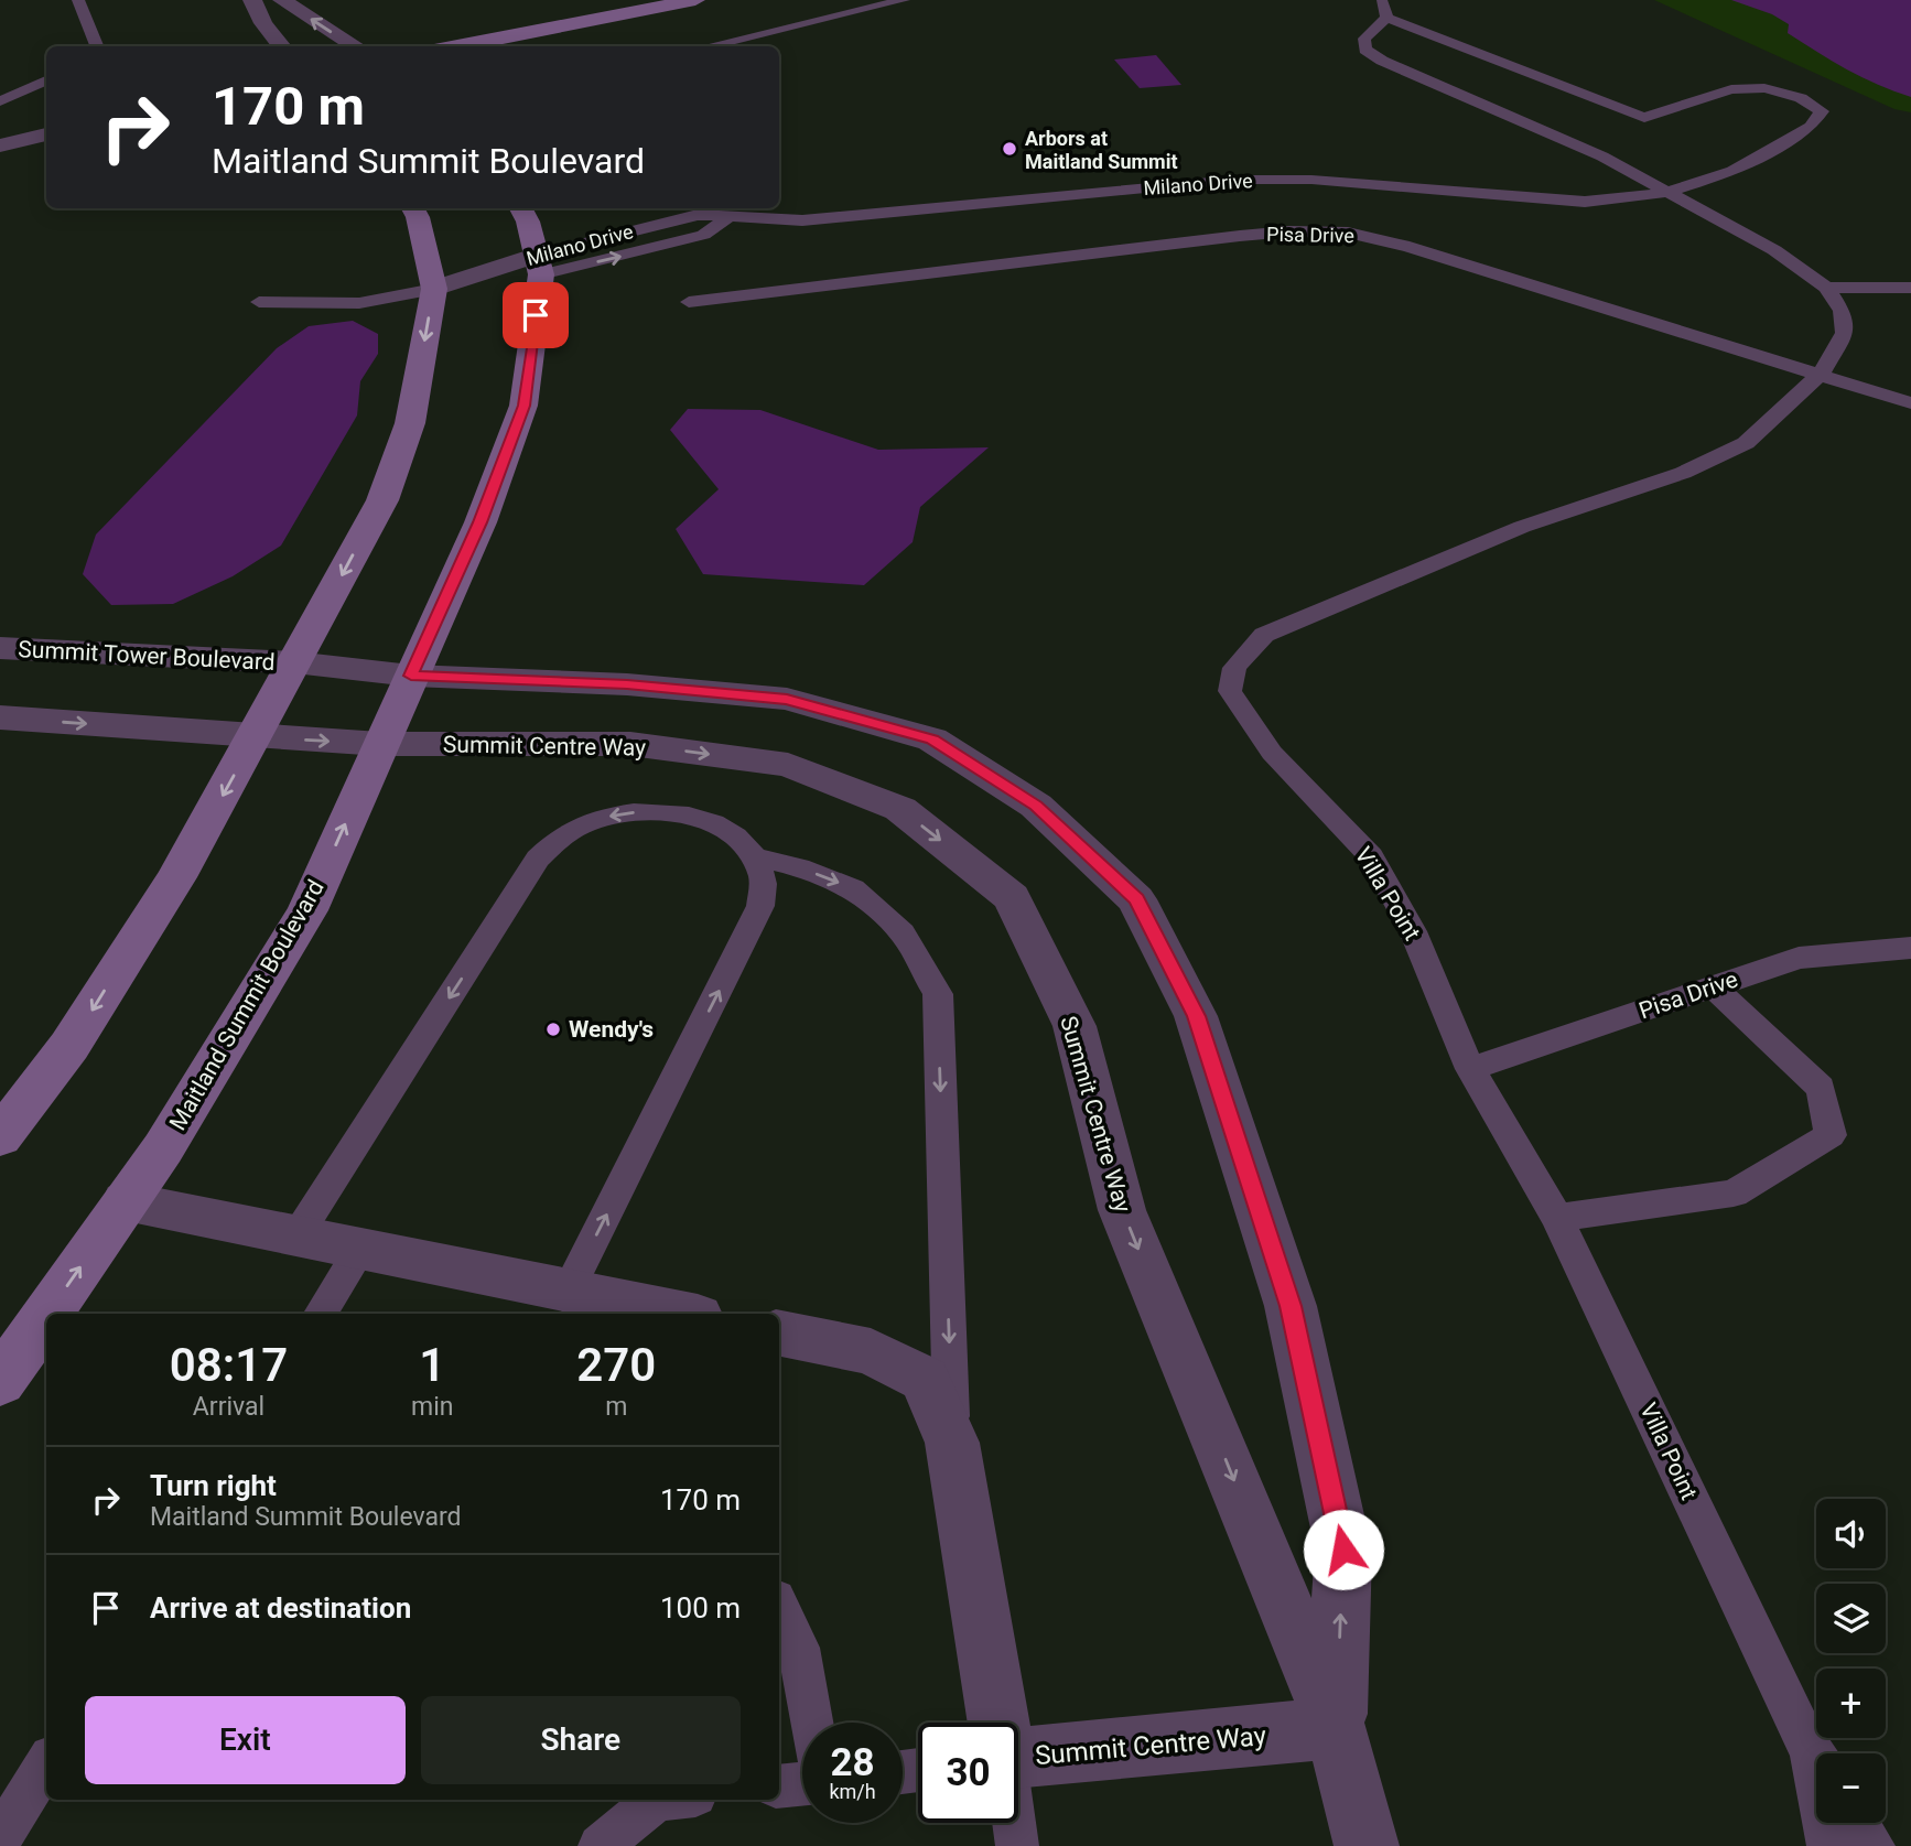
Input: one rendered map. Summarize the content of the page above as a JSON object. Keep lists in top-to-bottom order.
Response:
{
  "streets": {
    "street": [
      "Milano Drive",
      "Summit Tower Boulevard",
      "Summit Centre Way",
      "Maitland Summit Boulevard"
    ],
    "lane": ["Pisa Drive", "Villa Point"]
  },
  "crossings": [
    ["Milano Drive", "Maitland Summit Boulevard"],
    ["Pisa Drive", "Villa Point"],
    ["Summit Tower Boulevard", "Summit Centre Way"],
    ["Summit Centre Way", "Maitland Summit Boulevard"]
  ],
  "places": ["Arbors at Maitland Summit", "Wendy's"],
  "page": {
    "turn": ["170 m", "Maitland Summit Boulevard"],
    "eta": [
      "08:17",
      "Arrival",
      "1",
      "min",
      "270",
      "m"
    ],
    "list": [
      {
        "name": "Turn right",
        "note": "Maitland Summit Boulevard",
        "value": "170 m"
      },
      {
        "name": "Arrive at destination",
        "value": "100 m"
      }
    ],
    "map_buttons": ["+", "−"],
    "buttons": ["Exit", "Share"],
    "speed": "28 km/h",
    "limit": "30"
  }
}
